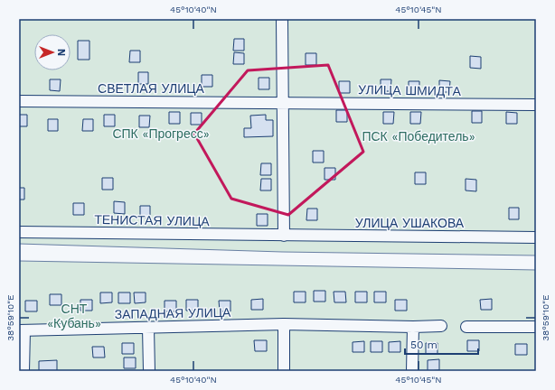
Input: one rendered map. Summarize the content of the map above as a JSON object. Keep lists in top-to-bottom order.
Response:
{
  "streets": {
    "street": [
      "СВЕТЛАЯ УЛИЦА",
      "УЛИЦА ШМИДТА",
      "ТЕНИСТАЯ УЛИЦА",
      "УЛИЦА УШАКОВА",
      "ЗАПАДНАЯ УЛИЦА"
    ]
  },
  "crossings": [
    ["СВЕТЛАЯ УЛИЦА", "УЛИЦА ШМИДТА"],
    ["ТЕНИСТАЯ УЛИЦА", "УЛИЦА УШАКОВА"]
  ],
  "parks": ["СПК «Прогресс»", "ПСК «Победитель»", "СНТ «Кубань»"],
  "scale_bar": "50 m",
  "north": "right",
  "coordinates": ["45°10'40\"N", "45°10'45\"N", "38°59'10\"E"]
}
